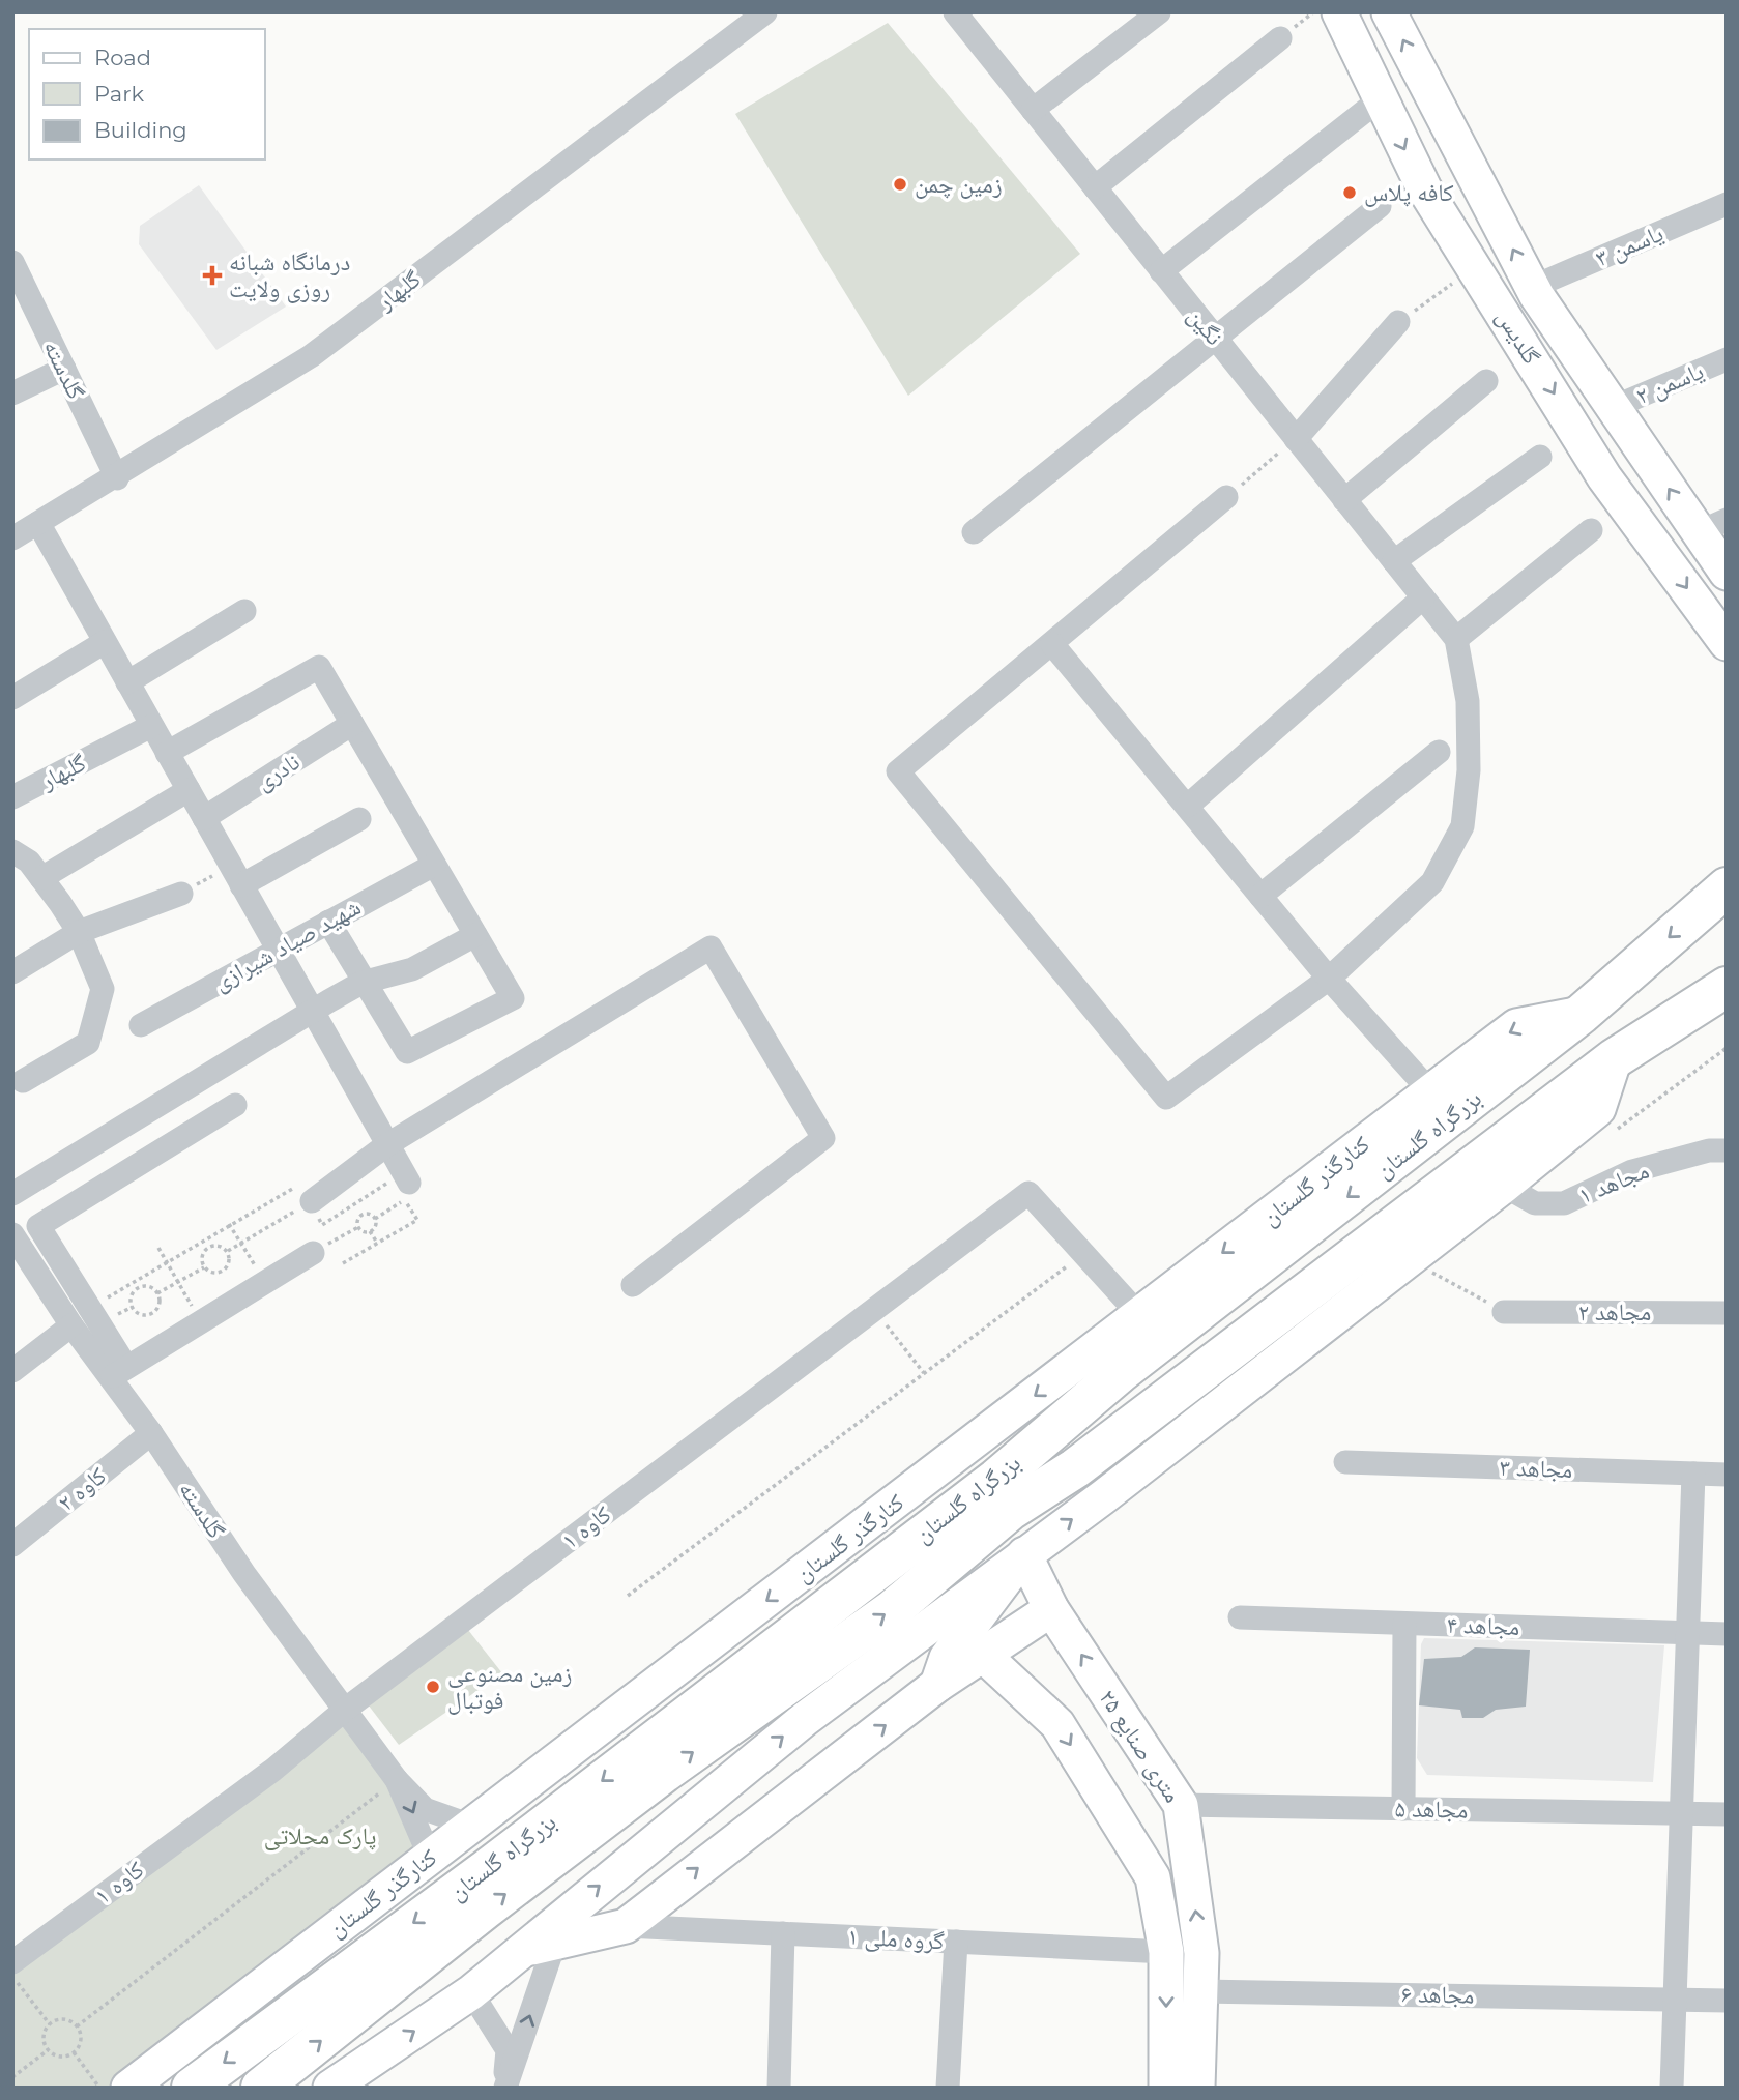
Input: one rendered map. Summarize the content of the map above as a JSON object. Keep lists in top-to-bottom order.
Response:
{
  "streets": {
    "highway": ["بزرگراه گلستان"],
    "street": [
      "یاسمن ۳",
      "گلبهار",
      "نگین",
      "گلدیس",
      "گلدسته",
      "یاسمن ۲",
      "نادری",
      "شهید صیاد شیرازی",
      "کنارگذر گلستان",
      "۱ مجاهد",
      "مجاهد ۲",
      "مجاهد ۳",
      "کاوه ۲",
      "کاوه ۱",
      "مجاهد ۴",
      "۲۵ متری صنایع",
      "۵ مجاهد",
      "گروه ملی ۱",
      "۶ مجاهد"
    ]
  },
  "crossings": [
    ["یاسمن ۳", "گلدیس"],
    ["گلبهار", "گلدسته"],
    ["گلدیس", "یاسمن ۲"],
    ["گلدسته", "کاوه ۲"],
    ["گلدسته", "کاوه ۱"],
    ["بزرگراه گلستان", "کنارگذر گلستان"],
    ["بزرگراه گلستان", "کاوه ۱"],
    ["کنارگذر گلستان", "کاوه ۱"],
    ["۲۵ متری صنایع", "۵ مجاهد"],
    ["۲۵ متری صنایع", "۶ مجاهد"]
  ],
  "parks": ["پارک محلاتی"],
  "places": {
    "other": ["زمین چمن", "کافه پلاس", "زمین مصنوعی فوتبال"],
    "health": ["درمانگاه شبانه روزی ولایت"]
  },
  "legend": ["Road", "Park", "Building"]
}
